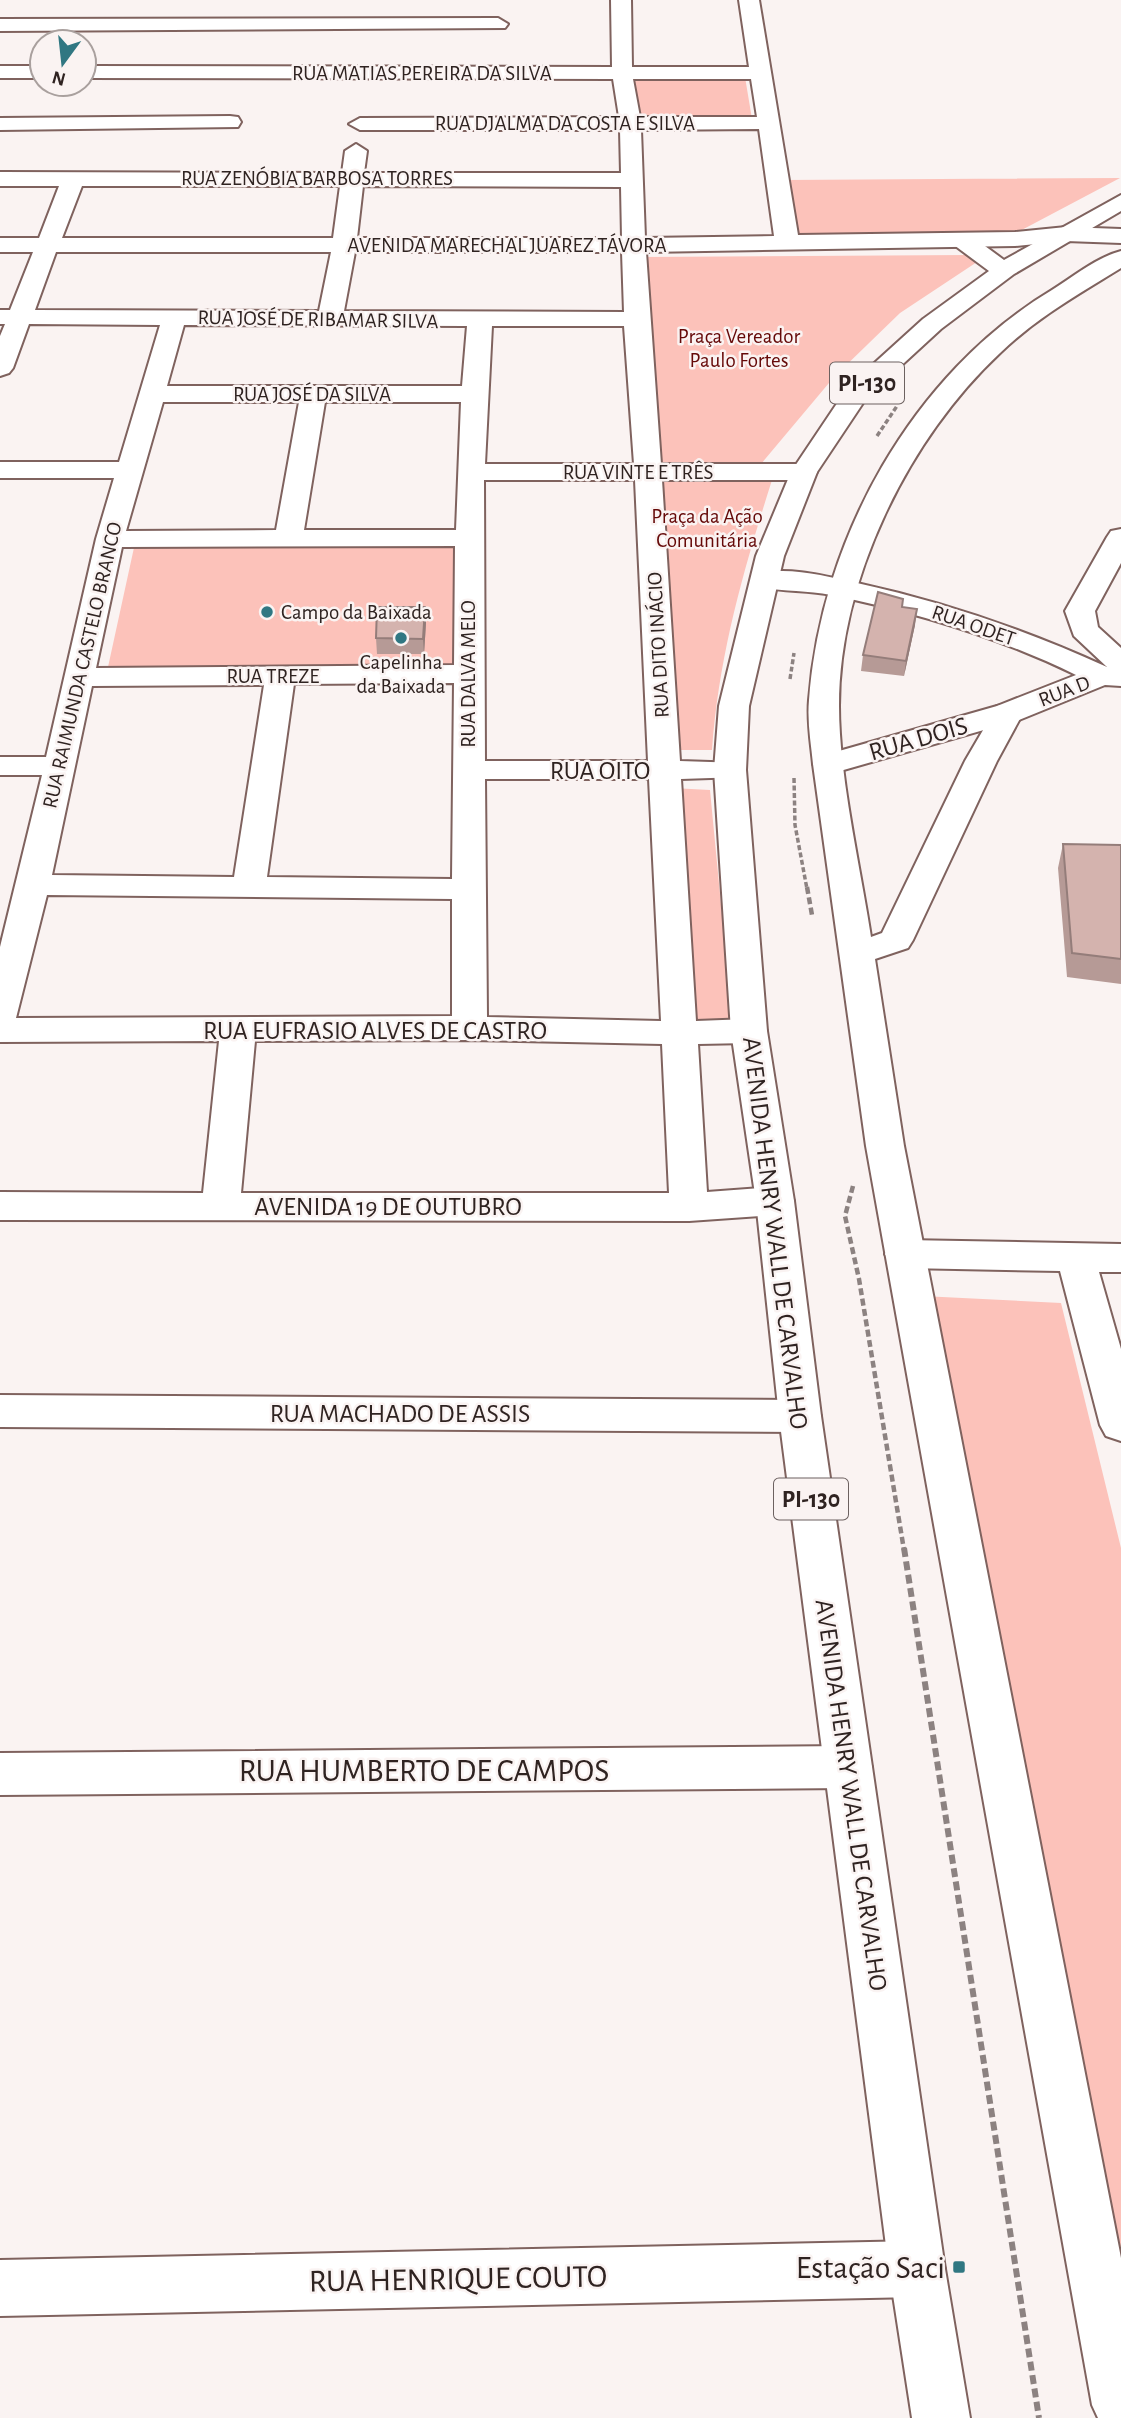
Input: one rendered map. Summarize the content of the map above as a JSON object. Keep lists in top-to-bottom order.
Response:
{
  "streets": {
    "street": [
      "RUA MATIAS PEREIRA DA SILVA",
      "RUA DJALMA DA COSTA E SILVA",
      "RUA ZENÓBIA BARBOSA TORRES",
      "AVENIDA MARECHAL JUAREZ TÁVORA",
      "RUA JOSÉ DE RIBAMAR SILVA",
      "PI-130",
      "RUA JOSÉ DA SILVA",
      "RUA VINTE E TRÊS",
      "RUA ODET",
      "RUA DITO INÁCIO",
      "RUA RAIMUNDA CASTELO BRANCO",
      "RUA DALVA MELO",
      "RUA TREZE",
      "RUA D",
      "RUA DOIS",
      "RUA OITO",
      "RUA EUFRASIO ALVES DE CASTRO",
      "AVENIDA 19 DE OUTUBRO",
      "AVENIDA HENRY WALL DE CARVALHO",
      "RUA MACHADO DE ASSIS",
      "RUA HUMBERTO DE CAMPOS",
      "RUA HENRIQUE COUTO"
    ]
  },
  "crossings": [
    ["RUA MATIAS PEREIRA DA SILVA", "RUA DITO INÁCIO"],
    ["RUA DJALMA DA COSTA E SILVA", "RUA DITO INÁCIO"],
    ["RUA ZENÓBIA BARBOSA TORRES", "RUA DITO INÁCIO"],
    ["AVENIDA MARECHAL JUAREZ TÁVORA", "RUA DITO INÁCIO"],
    ["AVENIDA MARECHAL JUAREZ TÁVORA", "AVENIDA HENRY WALL DE CARVALHO"],
    ["RUA JOSÉ DE RIBAMAR SILVA", "RUA DITO INÁCIO"],
    ["RUA JOSÉ DE RIBAMAR SILVA", "RUA RAIMUNDA CASTELO BRANCO"],
    ["RUA JOSÉ DE RIBAMAR SILVA", "RUA DALVA MELO"],
    ["PI-130", "RUA ODET"],
    ["PI-130", "RUA DOIS"],
    ["RUA JOSÉ DA SILVA", "RUA RAIMUNDA CASTELO BRANCO"],
    ["RUA JOSÉ DA SILVA", "RUA DALVA MELO"],
    ["RUA VINTE E TRÊS", "RUA DITO INÁCIO"],
    ["RUA VINTE E TRÊS", "RUA DALVA MELO"],
    ["RUA VINTE E TRÊS", "AVENIDA HENRY WALL DE CARVALHO"],
    ["RUA ODET", "RUA D"],
    ["RUA ODET", "AVENIDA HENRY WALL DE CARVALHO"],
    ["RUA DITO INÁCIO", "RUA OITO"],
    ["RUA DITO INÁCIO", "RUA EUFRASIO ALVES DE CASTRO"],
    ["RUA DITO INÁCIO", "AVENIDA 19 DE OUTUBRO"],
    ["RUA RAIMUNDA CASTELO BRANCO", "RUA TREZE"],
    ["RUA DALVA MELO", "RUA TREZE"],
    ["RUA DALVA MELO", "RUA OITO"],
    ["RUA DALVA MELO", "RUA EUFRASIO ALVES DE CASTRO"],
    ["RUA D", "RUA DOIS"],
    ["RUA OITO", "AVENIDA HENRY WALL DE CARVALHO"],
    ["RUA EUFRASIO ALVES DE CASTRO", "AVENIDA HENRY WALL DE CARVALHO"],
    ["AVENIDA 19 DE OUTUBRO", "AVENIDA HENRY WALL DE CARVALHO"],
    ["AVENIDA HENRY WALL DE CARVALHO", "RUA MACHADO DE ASSIS"],
    ["AVENIDA HENRY WALL DE CARVALHO", "RUA HUMBERTO DE CAMPOS"],
    ["AVENIDA HENRY WALL DE CARVALHO", "RUA HENRIQUE COUTO"]
  ],
  "parks": ["Praça Vereador Paulo Fortes", "Praça da Ação Comunitária"],
  "places": {
    "other": ["Campo da Baixada", "Capelinha da Baixada"],
    "transit": ["Estação Saci"]
  },
  "north": "bottom"
}
